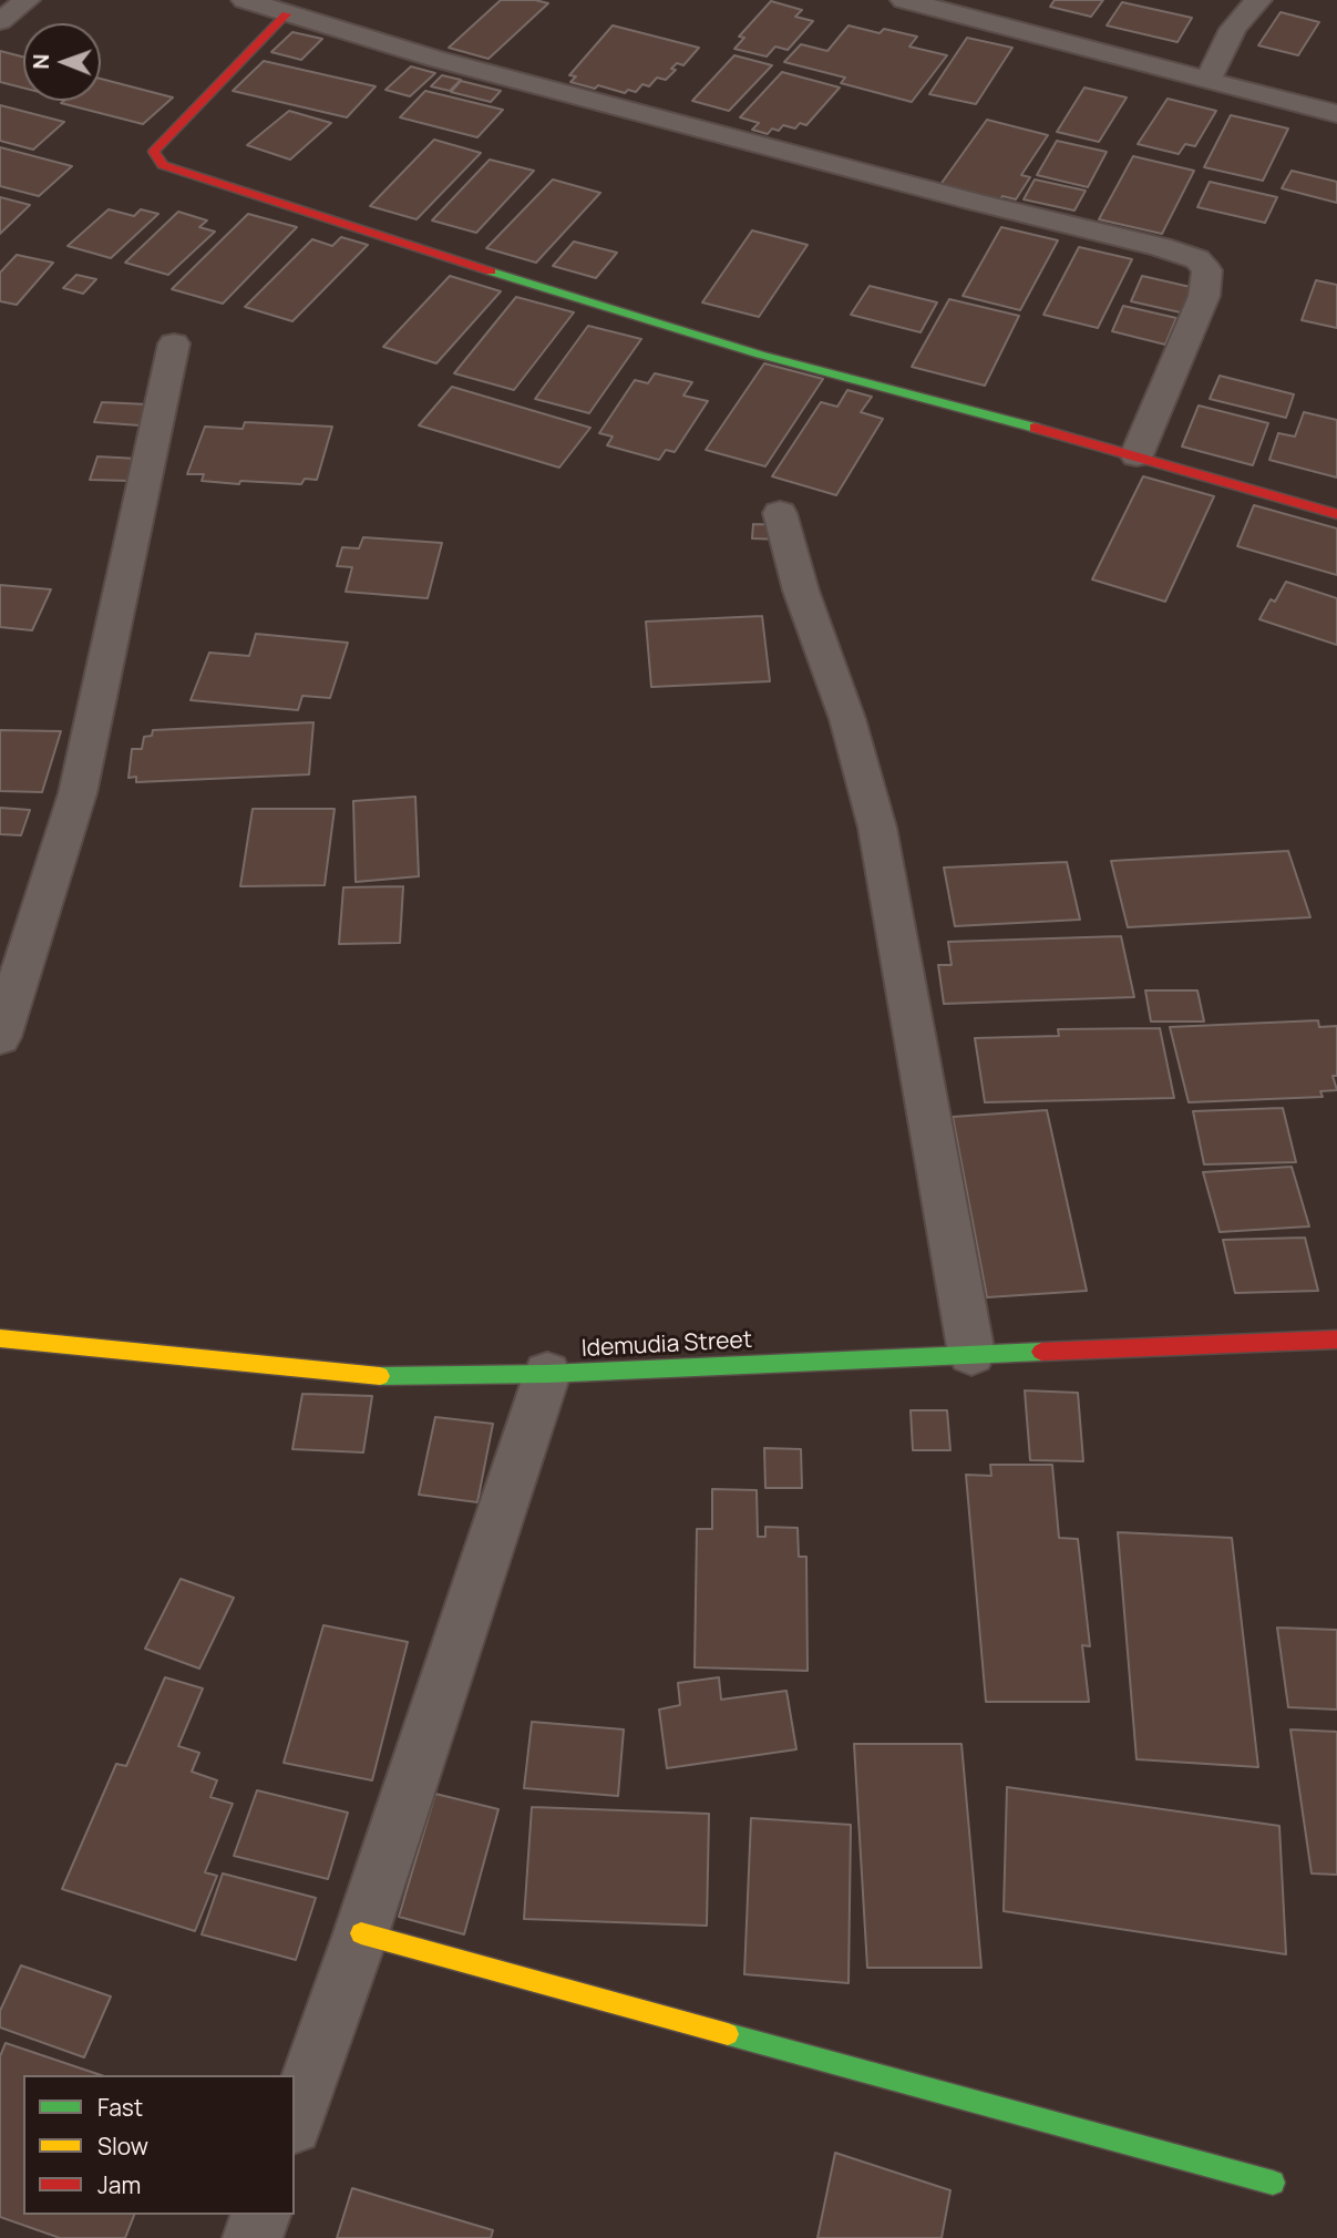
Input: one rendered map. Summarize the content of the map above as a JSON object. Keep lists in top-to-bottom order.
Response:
{
  "streets": {
    "street": ["Idemudia Street"]
  },
  "legend": ["Fast", "Slow", "Jam"],
  "north": "left"
}
